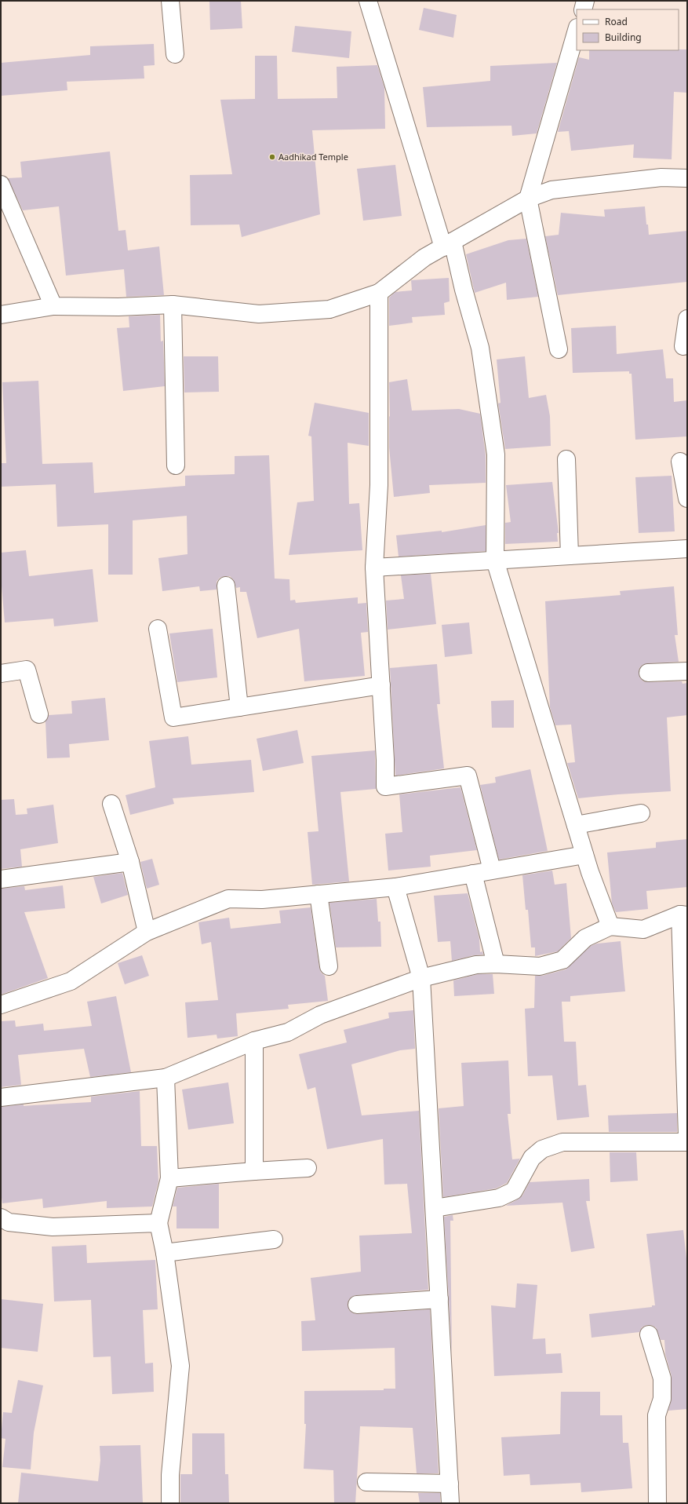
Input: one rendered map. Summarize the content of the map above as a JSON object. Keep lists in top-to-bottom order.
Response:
{
  "places": ["Aadhikad Temple"],
  "legend": ["Road", "Building"]
}
